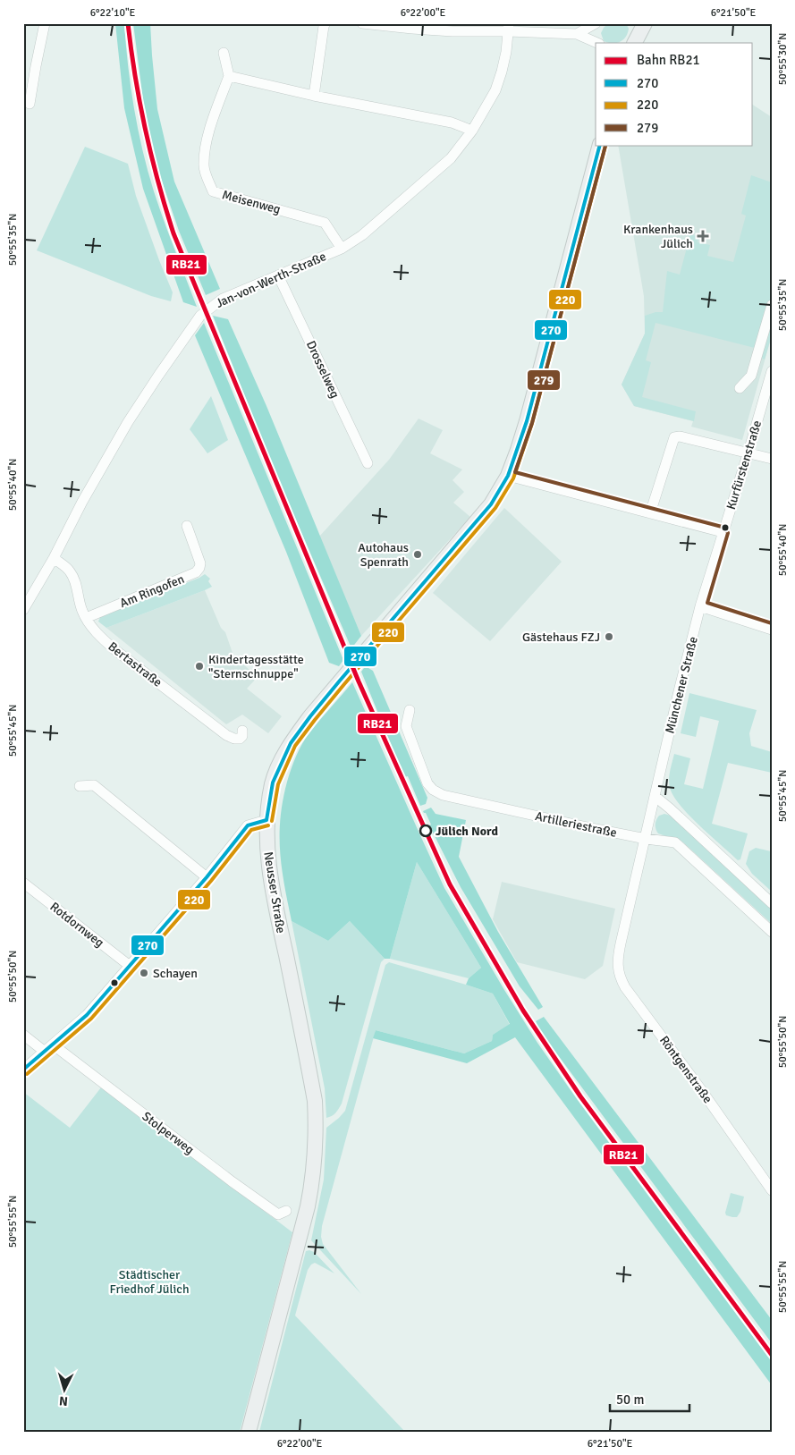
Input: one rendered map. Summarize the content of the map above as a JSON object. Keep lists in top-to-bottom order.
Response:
{
  "streets": {
    "main road": ["Neusser Straße"],
    "street": [
      "Meisenweg",
      "Jan-von-Werth-Straße",
      "Drosselweg",
      "Kurfürstenstraße",
      "Am Ringofen",
      "Bertastraße",
      "Münchener Straße",
      "Artilleriestraße",
      "Rotdornweg",
      "Röntgenstraße",
      "Stolperweg"
    ]
  },
  "crossings": [
    ["Meisenweg", "Jan-von-Werth-Straße"],
    ["Jan-von-Werth-Straße", "Drosselweg"],
    ["Jan-von-Werth-Straße", "Bertastraße"],
    ["Kurfürstenstraße", "Münchener Straße"],
    ["Am Ringofen", "Bertastraße"],
    ["Münchener Straße", "Artilleriestraße"],
    ["Münchener Straße", "Röntgenstraße"],
    ["Artilleriestraße", "Röntgenstraße"]
  ],
  "parks": ["Städtischer Friedhof Jülich"],
  "places": {
    "health": ["Krankenhaus Jülich"],
    "other": [
      "Autohaus Spenrath",
      "Gästehaus FZJ",
      "Kindertagesstätte \"Sternschnuppe\"",
      "Jülich Nord",
      "Schayen"
    ]
  },
  "lines": [
    "rail line RB21",
    "transit line 270",
    "transit line 220",
    "transit line 279"
  ],
  "legend": [
    "Bahn RB21",
    "270",
    "220",
    "279"
  ],
  "scale_bar": "50 m",
  "north": "bottom",
  "coordinates": [
    "6°22'10\"E",
    "6°22'00\"E",
    "6°21'50\"E",
    "50°55'30\"N",
    "50°55'35\"N",
    "50°55'40\"N",
    "50°55'45\"N",
    "50°55'50\"N",
    "50°55'55\"N"
  ]
}
